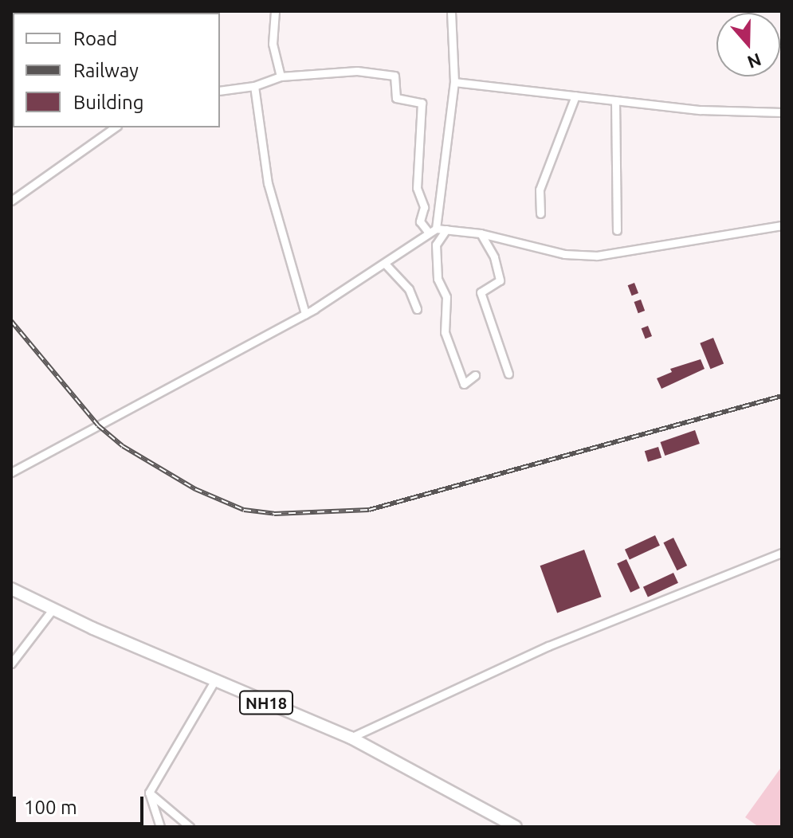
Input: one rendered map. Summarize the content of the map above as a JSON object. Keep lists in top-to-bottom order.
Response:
{
  "streets": {
    "highway": ["NH18"]
  },
  "legend": ["Road", "Railway", "Building"],
  "scale_bar": "100 m",
  "north": "bottom"
}
